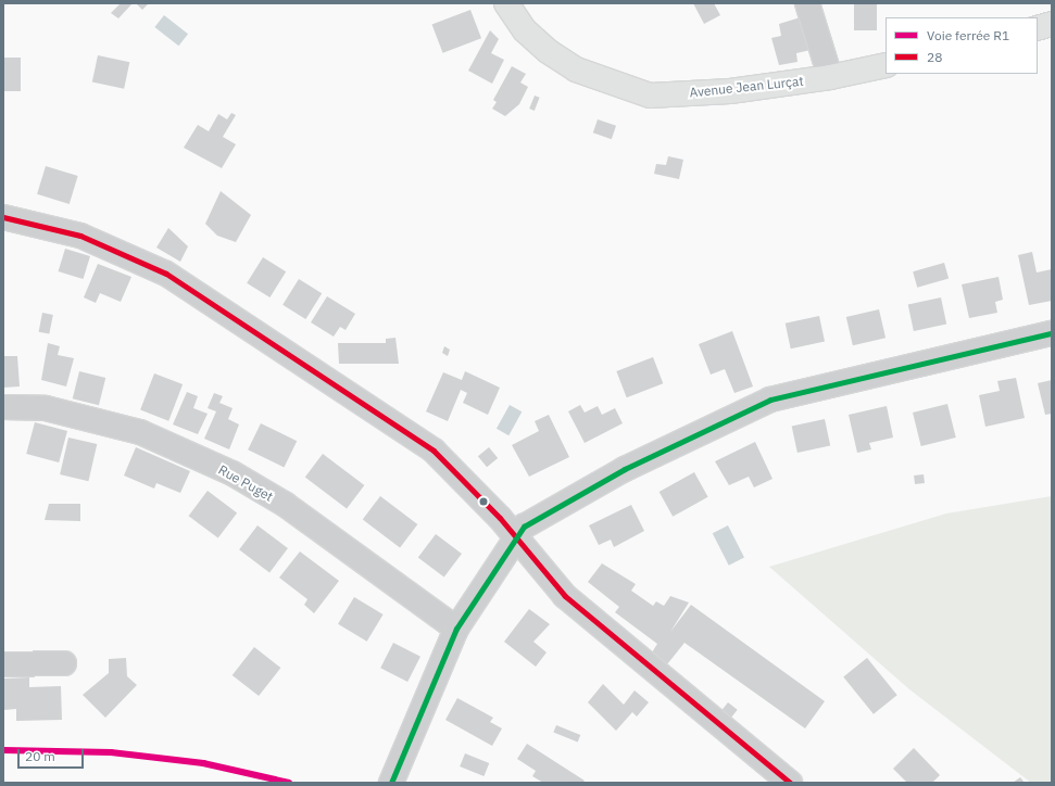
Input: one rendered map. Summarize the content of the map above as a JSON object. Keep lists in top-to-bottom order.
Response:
{
  "streets": {
    "main road": ["Avenue Jean Lurçat"],
    "street": ["Rue Puget"]
  },
  "lines": ["transit line 28", "rail line R1"],
  "legend": ["Voie ferrée R1", "28"],
  "scale_bar": "20 m"
}
